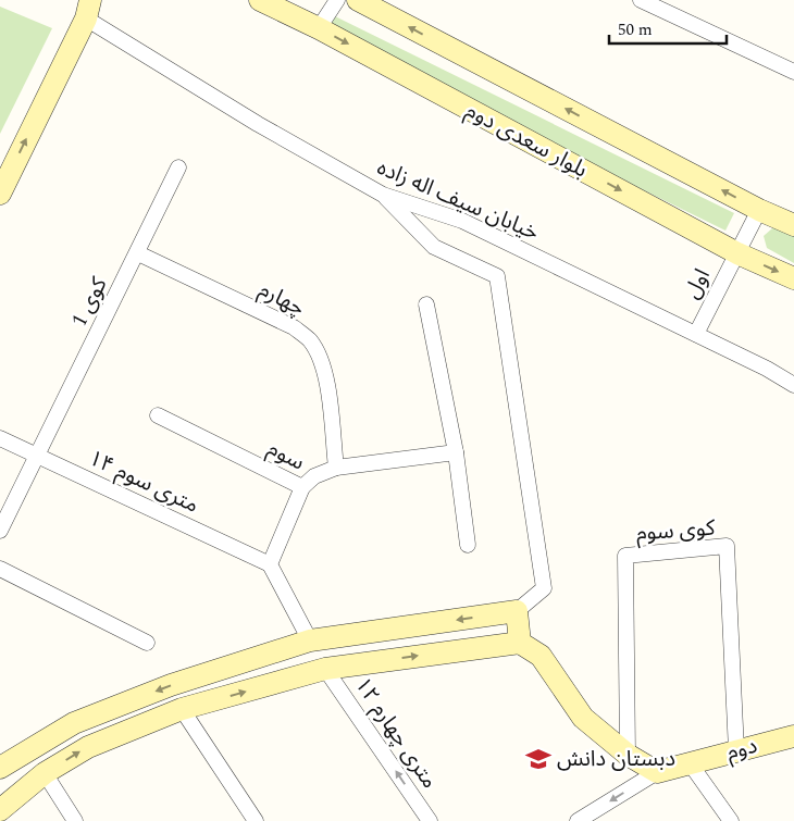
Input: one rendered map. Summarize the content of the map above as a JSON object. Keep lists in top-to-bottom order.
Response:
{
  "streets": {
    "street": [
      "بلوار سعدی دوم",
      "خیابان سیف اله زاده",
      "اول",
      "چهارم",
      "کوی 1",
      "سوم",
      "۱۴ متری سوم",
      "کوی سوم",
      "۱۲ متری چهارم",
      "دوم"
    ]
  },
  "crossings": [
    ["بلوار سعدی دوم", "اول"],
    ["خیابان سیف اله زاده", "اول"],
    ["چهارم", "کوی 1"],
    ["کوی 1", "۱۴ متری سوم"],
    ["سوم", "۱۴ متری سوم"],
    ["کوی سوم", "دوم"]
  ],
  "one_way": ["۱۲ متری چهارم"],
  "places": {
    "school or university": ["دبستان دانش"]
  },
  "scale_bar": "50 m"
}
